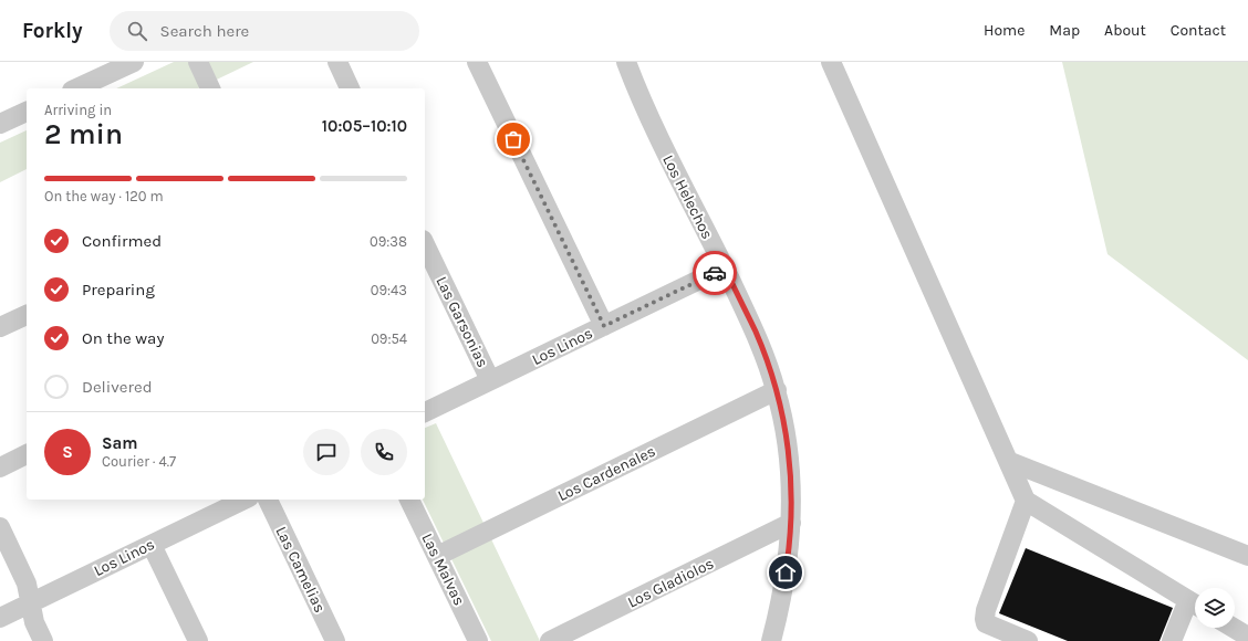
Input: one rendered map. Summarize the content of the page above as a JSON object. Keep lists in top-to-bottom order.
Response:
{
  "streets": {
    "street": [
      "Los Helechos",
      "Las Garsonias",
      "Los Linos",
      "Los Cardenales",
      "Las Camelias",
      "Las Malvas",
      "Los Gladiolos"
    ]
  },
  "crossings": [
    ["Los Helechos", "Los Linos"],
    ["Los Helechos", "Los Cardenales"],
    ["Los Helechos", "Los Gladiolos"],
    ["Las Garsonias", "Los Linos"],
    ["Los Cardenales", "Las Malvas"]
  ],
  "page": {
    "header": "Forkly",
    "search": "Search here",
    "nav": [
      "Home",
      "Map",
      "About",
      "Contact"
    ],
    "heading": ["2 min", "Arriving in", "10:05–10:10"],
    "panel": ["Sam", "Courier · 4.7"],
    "bar": "On the way · 120 m",
    "list": [
      ["Confirmed", "09:38"],
      ["Preparing", "09:43"],
      ["On the way", "09:54"],
      "Delivered"
    ],
    "round": "S"
  }
}
